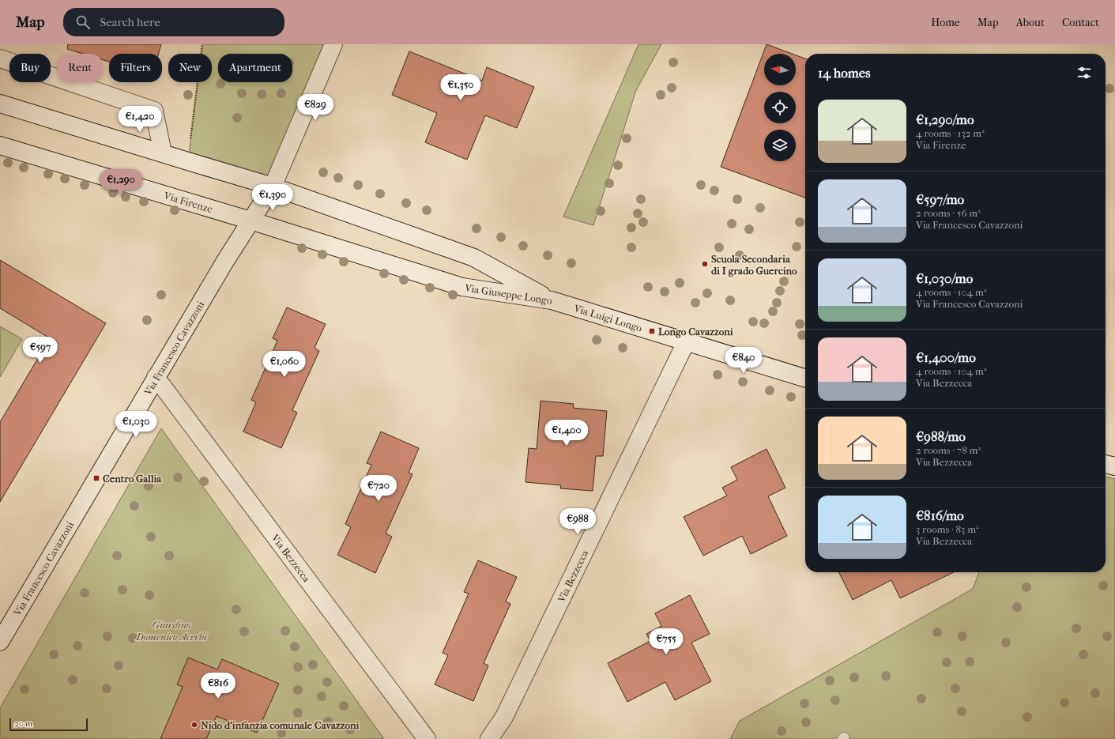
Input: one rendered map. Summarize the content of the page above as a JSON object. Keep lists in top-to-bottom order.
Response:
{
  "streets": {
    "street": [
      "Via Firenze",
      "Via Giuseppe Longo",
      "Via Luigi Longo",
      "Via Francesco Cavazzoni",
      "Via Bezzecca"
    ]
  },
  "crossings": [
    ["Via Firenze", "Via Giuseppe Longo"],
    ["Via Firenze", "Via Francesco Cavazzoni"],
    ["Via Giuseppe Longo", "Via Luigi Longo"],
    ["Via Giuseppe Longo", "Via Francesco Cavazzoni"],
    ["Via Luigi Longo", "Via Bezzecca"],
    ["Via Francesco Cavazzoni", "Via Bezzecca"]
  ],
  "parks": ["Giardino Domenico Acerbi"],
  "places": {
    "other": ["Scuola Secondaria di I grado Guercino", "Nido d'infanzia comunale Cavazzoni"],
    "transit": ["Longo Cavazzoni", "Centro Gallia"]
  },
  "scale_bar": "20 m",
  "north": "left",
  "page": {
    "header": "Map",
    "search": "Search here",
    "nav": [
      "Home",
      "Map",
      "About",
      "Contact"
    ],
    "chip": [
      "Buy",
      "Rent",
      "Filters",
      "New",
      "Apartment"
    ],
    "heading": "14 homes",
    "price": [
      "€1,350",
      "€829",
      "€1,420",
      "€1,290",
      "€1,390",
      "€597",
      "€840",
      "€1,060",
      "€1,030",
      "€1,400",
      "€720",
      "€988",
      "€755",
      "€816"
    ],
    "list": [
      {
        "name": "€1,290/mo",
        "note": "4 rooms · 132 m² · Via Firenze"
      },
      {
        "name": "€597/mo",
        "note": "2 rooms · 56 m² · Via Francesco Cavazzoni"
      },
      {
        "name": "€1,030/mo",
        "note": "4 rooms · 104 m² · Via Francesco Cavazzoni"
      },
      {
        "name": "€1,400/mo",
        "note": "4 rooms · 104 m² · Via Bezzecca"
      },
      {
        "name": "€988/mo",
        "note": "2 rooms · 78 m² · Via Bezzecca"
      },
      {
        "name": "€816/mo",
        "note": "3 rooms · 83 m² · Via Bezzecca"
      }
    ],
    "scale": "20 m"
  }
}
